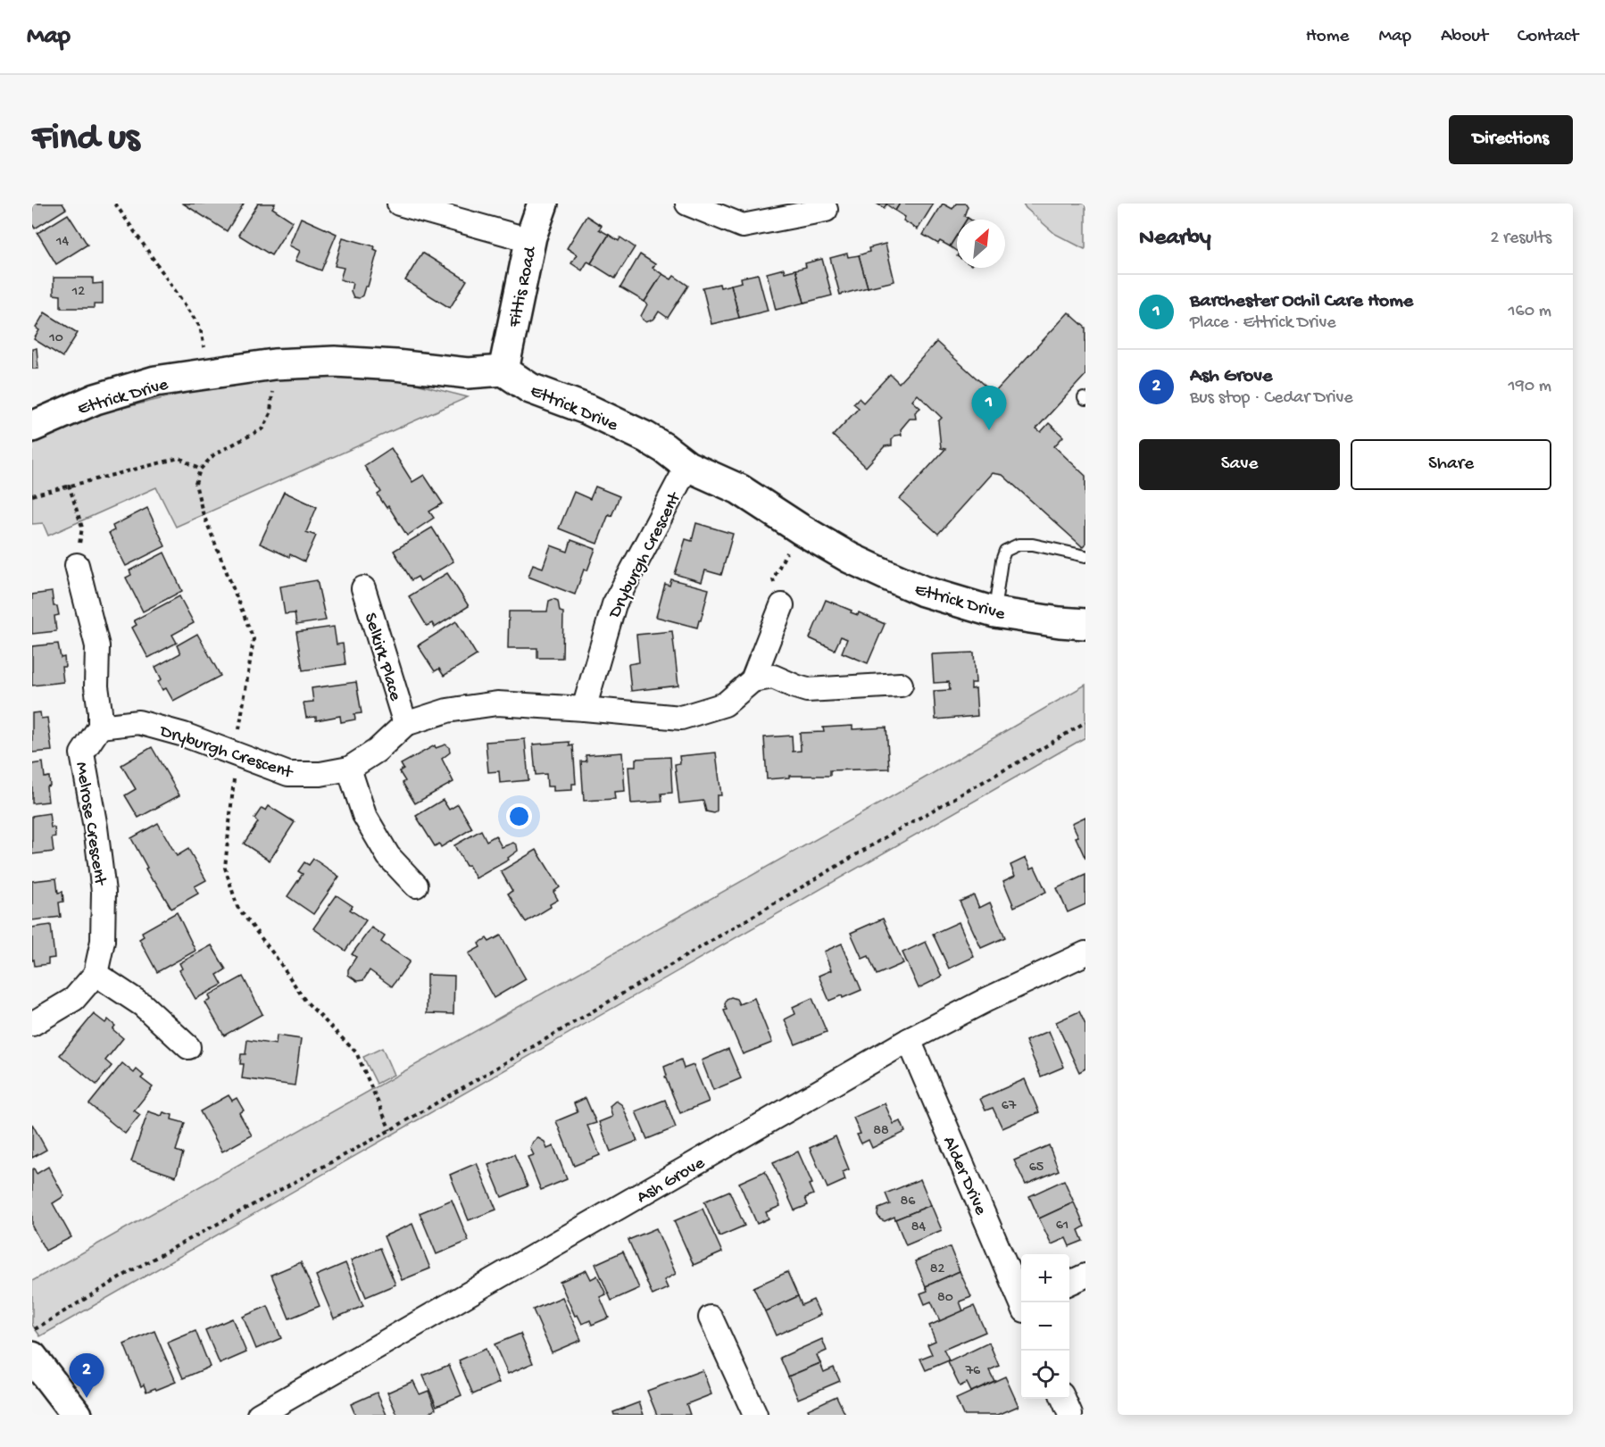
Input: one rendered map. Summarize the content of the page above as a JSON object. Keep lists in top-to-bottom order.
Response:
{
  "streets": {
    "street": [
      "Fittis Road",
      "Ettrick Drive",
      "Dryburgh Crescent",
      "Selkirk Place",
      "Melrose Crescent",
      "Alder Drive",
      "Ash Grove"
    ]
  },
  "crossings": [
    ["Fittis Road", "Ettrick Drive"],
    ["Ettrick Drive", "Dryburgh Crescent"],
    ["Dryburgh Crescent", "Selkirk Place"],
    ["Dryburgh Crescent", "Melrose Crescent"],
    ["Alder Drive", "Ash Grove"]
  ],
  "house_numbers": [
    "14",
    "12",
    "10",
    "67",
    "88",
    "65",
    "86",
    "61",
    "84",
    "82",
    "80",
    "76"
  ],
  "north": "top right",
  "page": {
    "header": "Map",
    "nav": [
      "Home",
      "Map",
      "About",
      "Contact"
    ],
    "buttons": [
      "Directions",
      ["Save", "Share"]
    ],
    "title": "Find us",
    "heading": ["Nearby", "2 results"],
    "list": [
      {
        "mark": "1",
        "name": "Barchester Ochil Care Home",
        "note": "Place · Ettrick Drive",
        "value": "160 m"
      },
      {
        "mark": "2",
        "name": "Ash Grove",
        "note": "Bus stop · Cedar Drive",
        "value": "190 m"
      }
    ],
    "pins": ["1", "2"],
    "map_buttons": ["+", "−"]
  }
}
